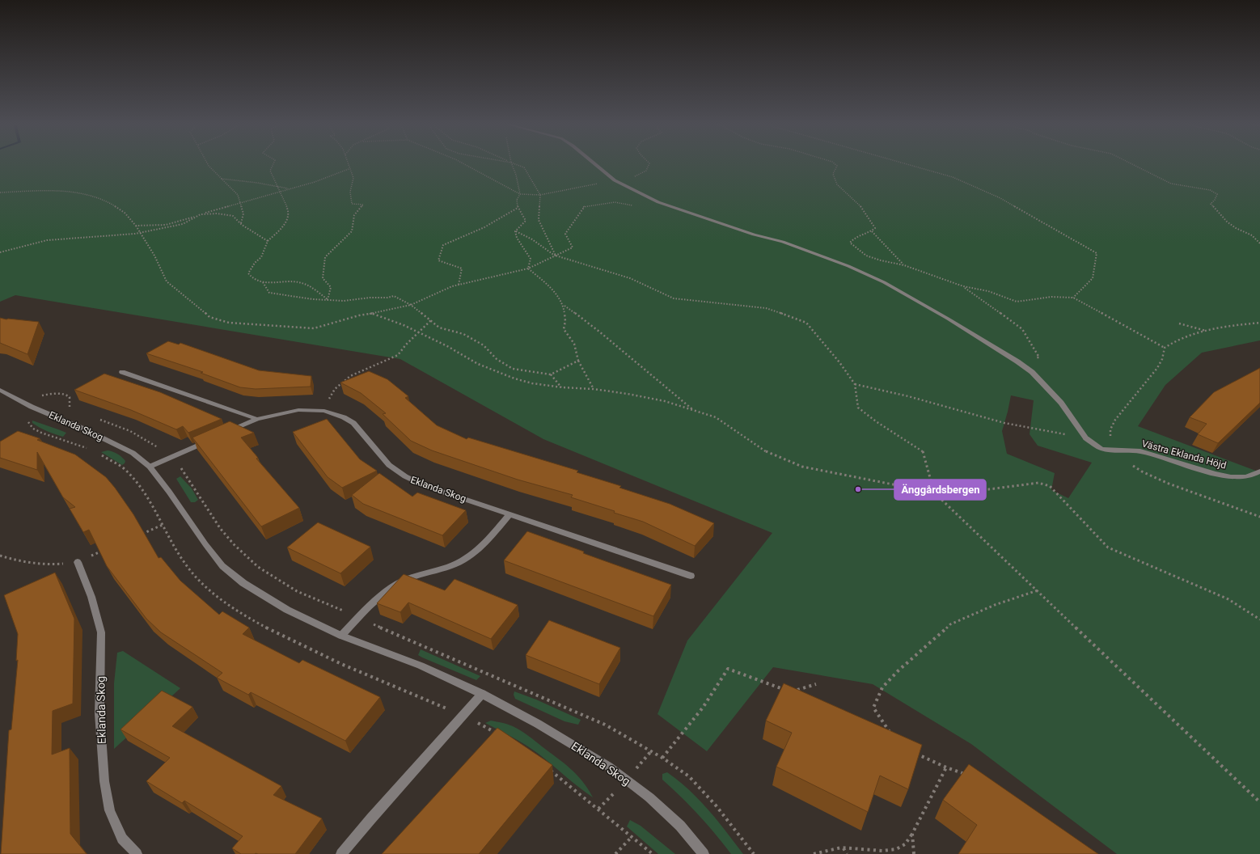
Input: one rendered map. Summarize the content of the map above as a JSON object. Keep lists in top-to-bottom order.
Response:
{
  "streets": {
    "street": ["Eklanda Skog", "Västra Eklanda Höjd"]
  },
  "places": ["Änggårdsbergen"]
}
